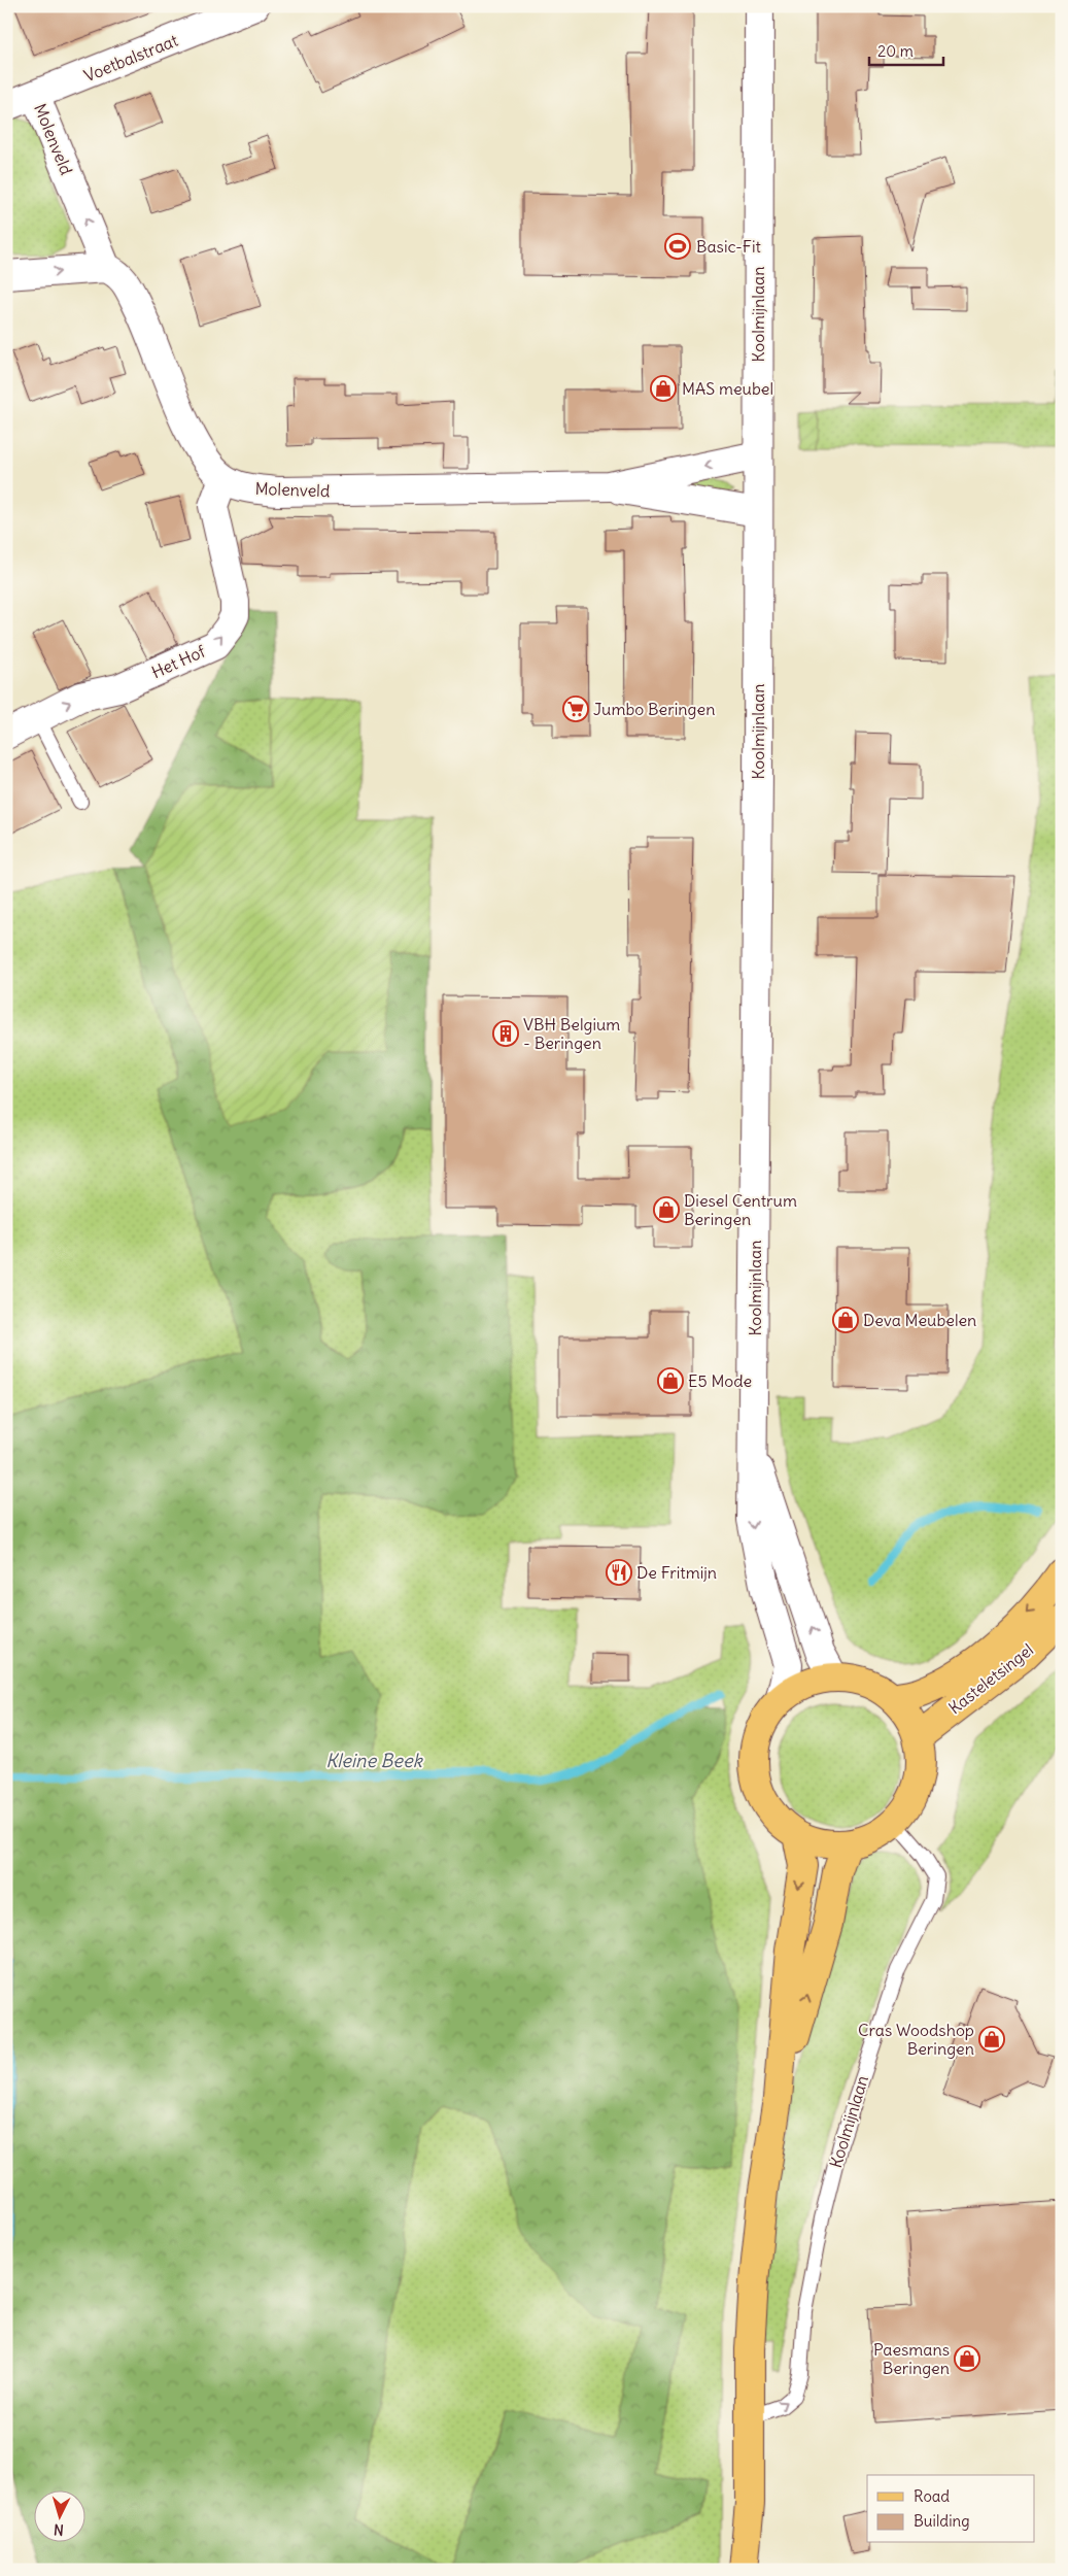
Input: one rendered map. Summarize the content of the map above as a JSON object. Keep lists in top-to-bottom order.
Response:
{
  "streets": {
    "main road": ["Kasteletsingel"],
    "street": [
      "Voetbalstraat",
      "Molenveld",
      "Koolmijnlaan",
      "Het Hof"
    ]
  },
  "crossings": [
    ["Voetbalstraat", "Molenveld"],
    ["Molenveld", "Het Hof"],
    ["Koolmijnlaan", "Kasteletsingel"]
  ],
  "one_way": ["Het Hof"],
  "water": ["Kleine Beek"],
  "places": {
    "sports": ["Basic-Fit"],
    "shop": [
      "MAS meubel",
      "Diesel Centrum Beringen",
      "Deva Meubelen",
      "E5 Mode",
      "Cras Woodshop Beringen",
      "Paesmans Beringen"
    ],
    "supermarket": ["Jumbo Beringen"],
    "building": ["VBH Belgium - Beringen"],
    "restaurant": ["De Fritmijn"]
  },
  "legend": ["Road", "Building"],
  "scale_bar": "20 m",
  "north": "bottom"
}
